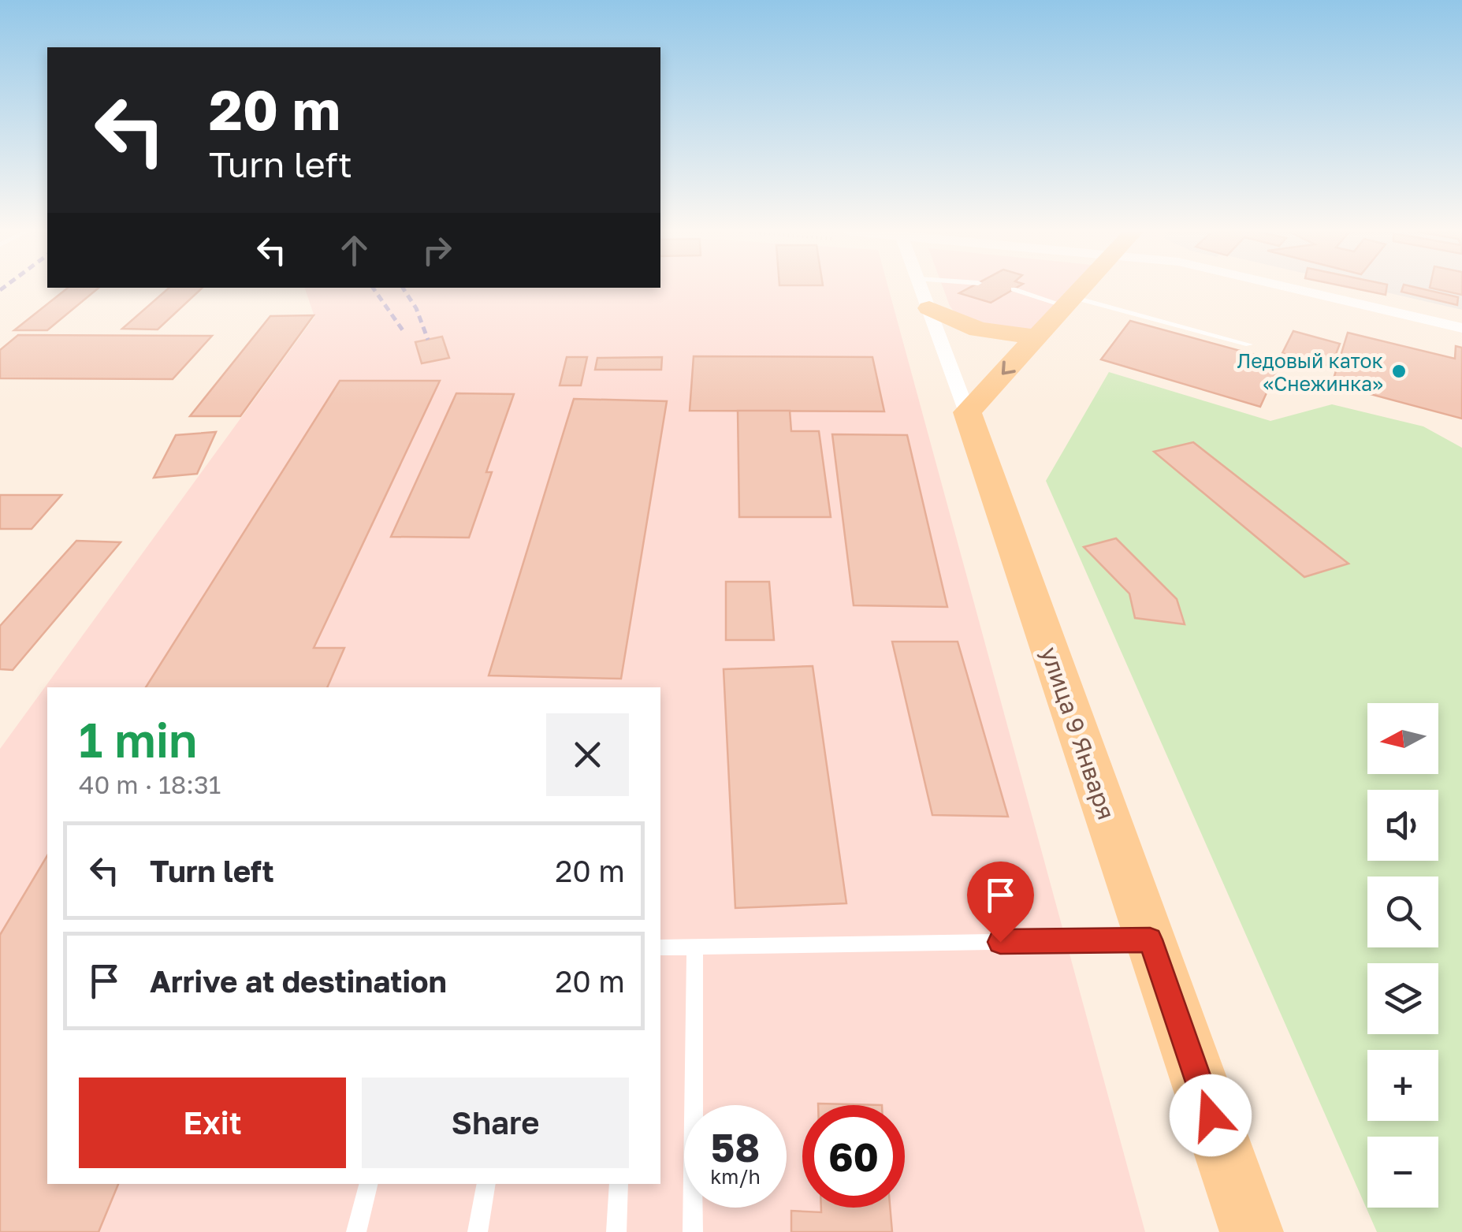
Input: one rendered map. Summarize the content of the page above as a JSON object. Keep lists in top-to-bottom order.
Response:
{
  "streets": {
    "main road": ["улица 9 Января"]
  },
  "places": ["Ледовый каток «Снежинка»"],
  "north": "left",
  "page": {
    "turn": ["20 m", "Turn left"],
    "heading": ["1 min", "40 m · 18:31"],
    "map_buttons": ["+", "−"],
    "list": [
      {
        "name": "Turn left",
        "value": "20 m"
      },
      {
        "name": "Arrive at destination",
        "value": "20 m"
      }
    ],
    "buttons": ["Exit", "Share"],
    "speed": "58 km/h",
    "limit": "60"
  }
}
